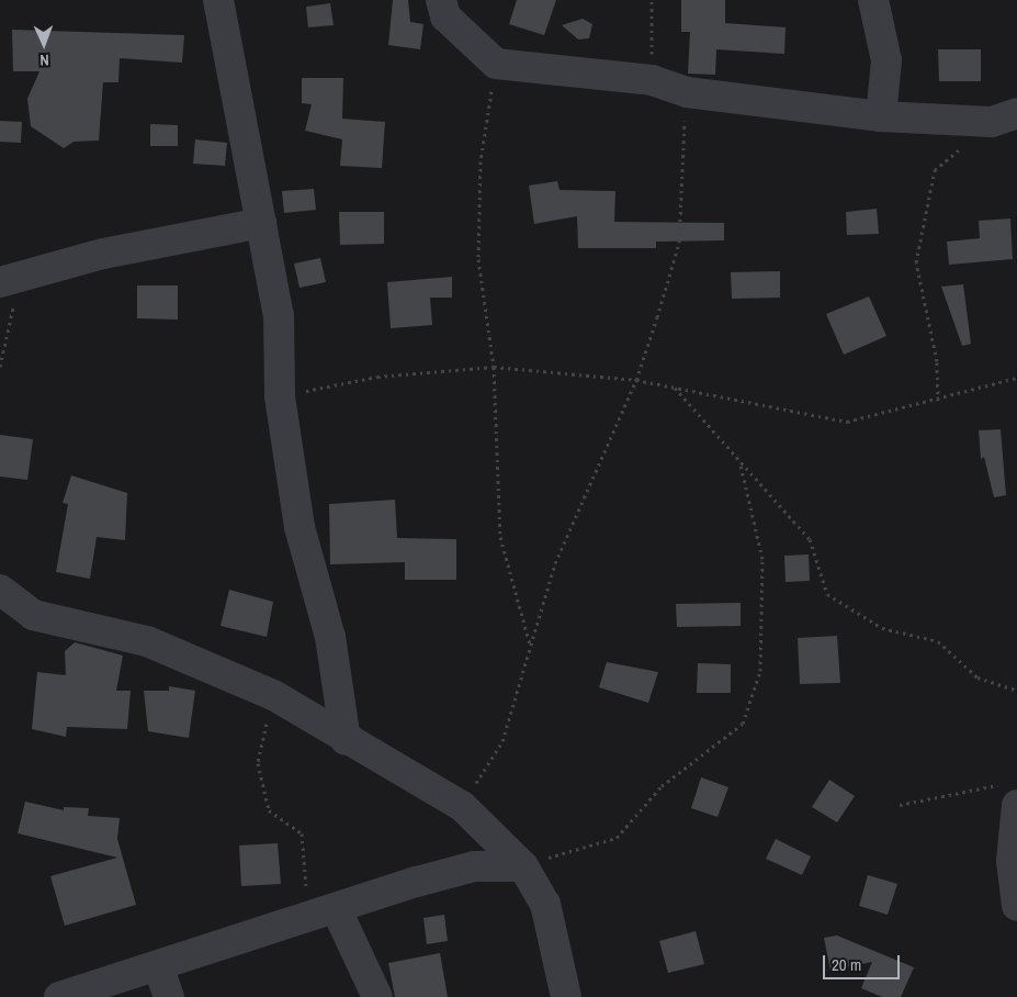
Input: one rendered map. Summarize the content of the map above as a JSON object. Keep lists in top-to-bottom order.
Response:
{
  "scale_bar": "20 m",
  "north": "bottom"
}
